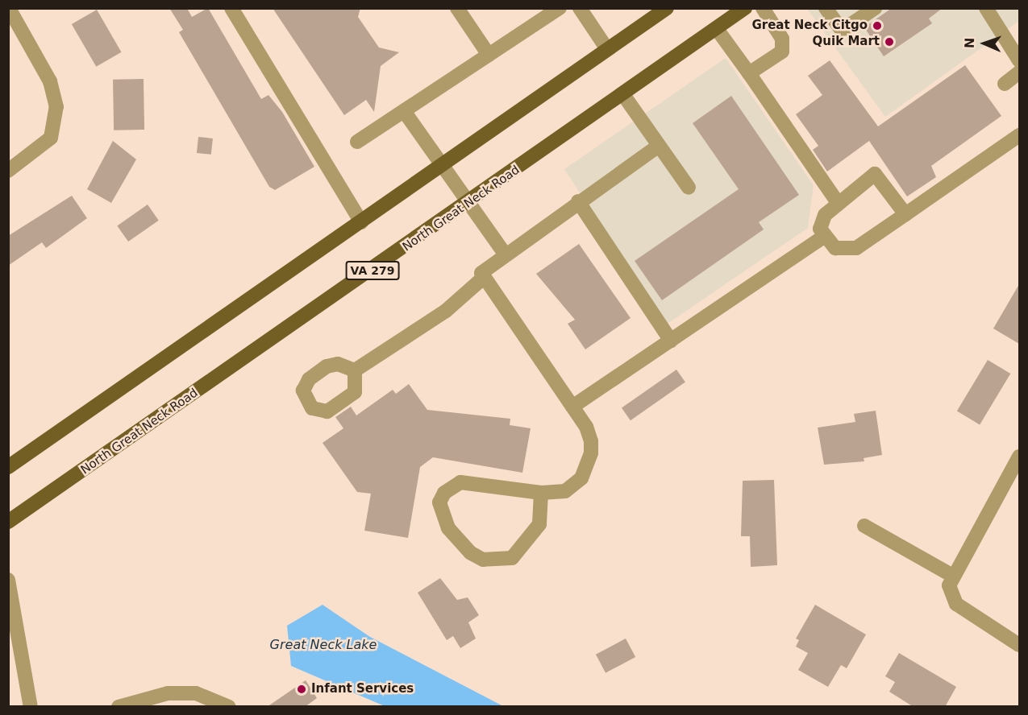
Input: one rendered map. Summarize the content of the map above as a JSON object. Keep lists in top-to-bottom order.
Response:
{
  "streets": {
    "main road": ["North Great Neck Road", "VA 279"]
  },
  "water": ["Great Neck Lake"],
  "places": ["Great Neck Citgo", "Quik Mart", "Infant Services"],
  "north": "left"
}
